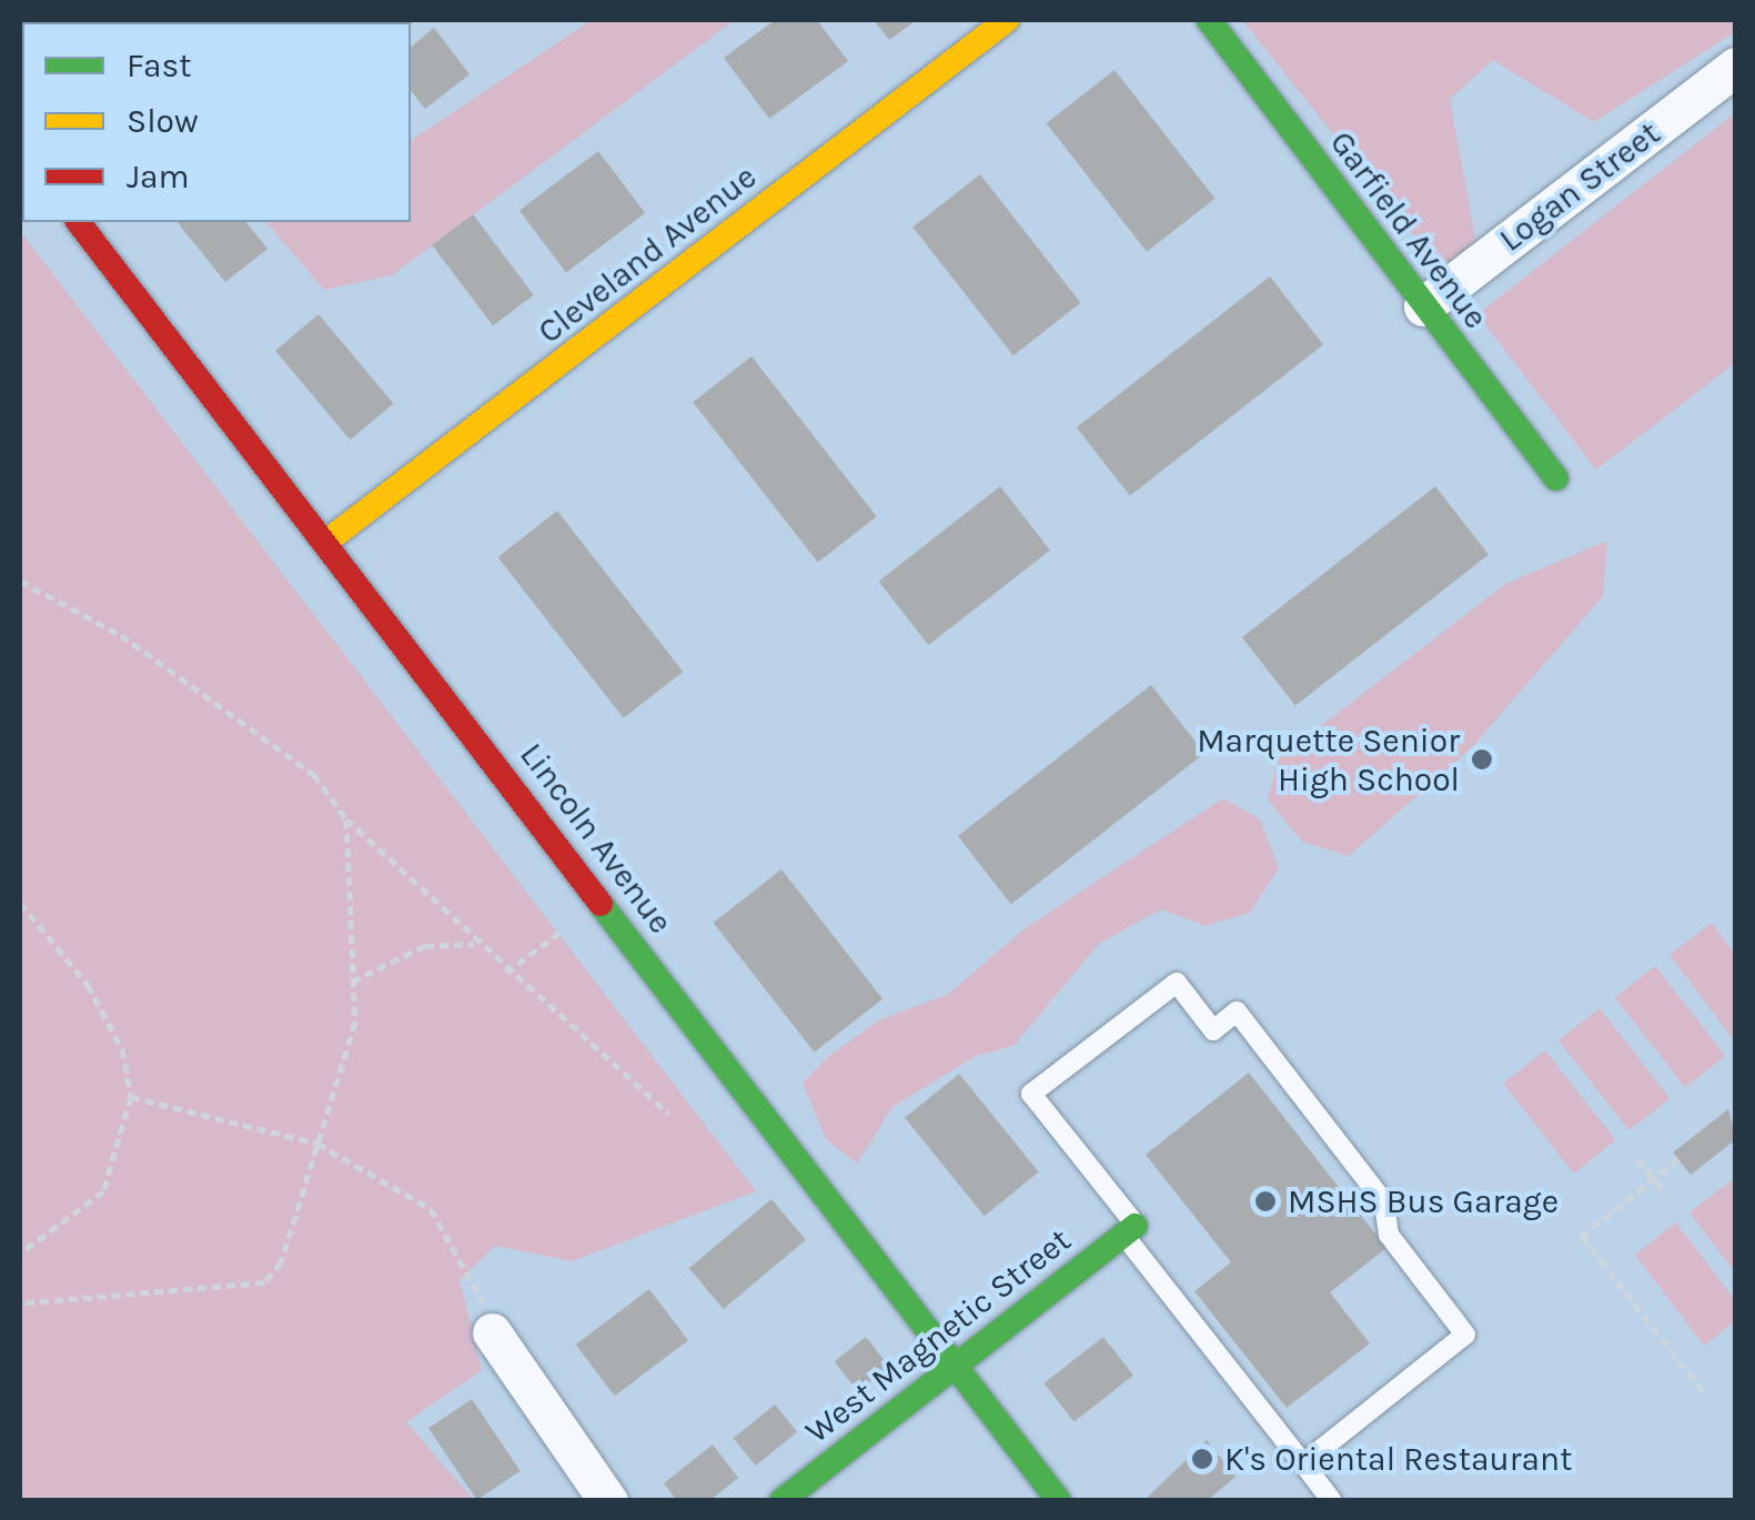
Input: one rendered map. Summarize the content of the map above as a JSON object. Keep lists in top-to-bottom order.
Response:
{
  "streets": {
    "street": [
      "Logan Street",
      "Garfield Avenue",
      "Cleveland Avenue",
      "Lincoln Avenue",
      "West Magnetic Street"
    ]
  },
  "crossings": [
    ["Logan Street", "Garfield Avenue"],
    ["Cleveland Avenue", "Lincoln Avenue"],
    ["Lincoln Avenue", "West Magnetic Street"]
  ],
  "places": ["Marquette Senior High School", "MSHS Bus Garage", "K's Oriental Restaurant"],
  "legend": ["Fast", "Slow", "Jam"]
}
